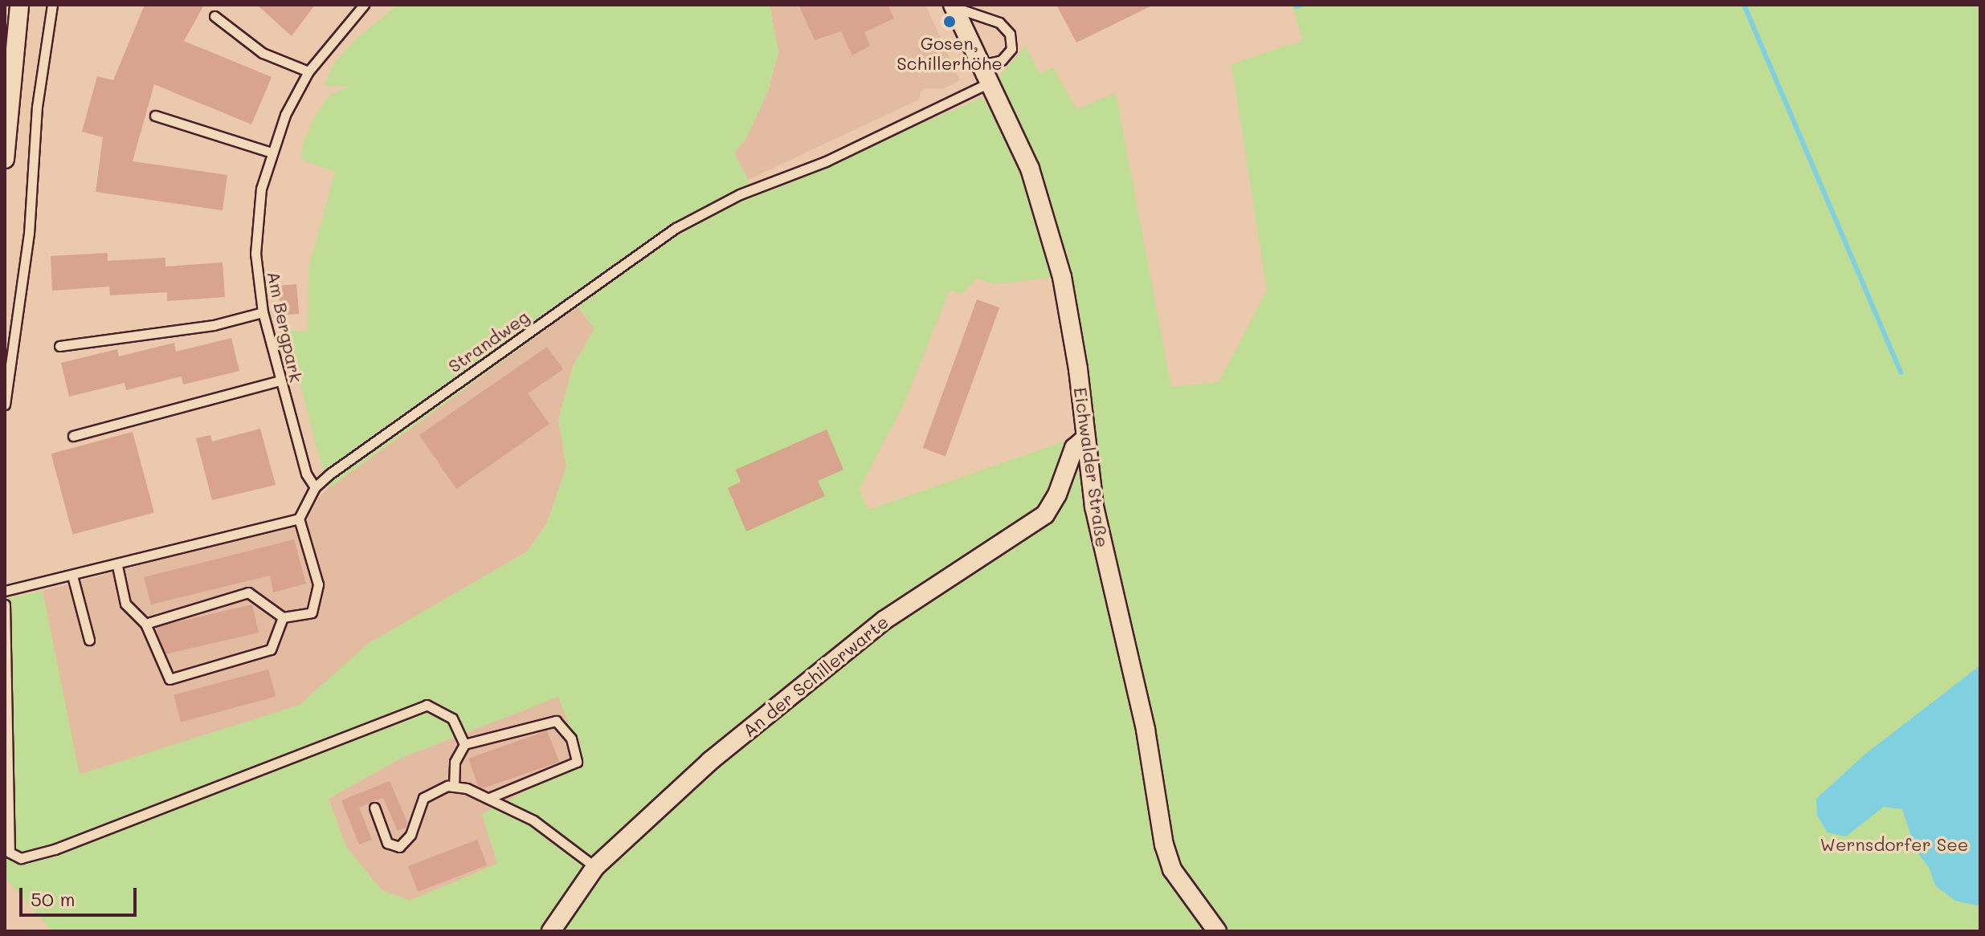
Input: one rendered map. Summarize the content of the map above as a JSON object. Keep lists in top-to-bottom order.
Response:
{
  "streets": {
    "street": ["Eichwalder Straße", "An der Schillerwarte"],
    "lane": ["Am Bergpark", "Strandweg"]
  },
  "crossings": [
    ["Am Bergpark", "Strandweg"],
    ["Strandweg", "Eichwalder Straße"],
    ["Eichwalder Straße", "An der Schillerwarte"]
  ],
  "parks": ["Wernsdorfer See"],
  "places": ["Gosen, Schillerhöhe"],
  "scale_bar": "50 m"
}
